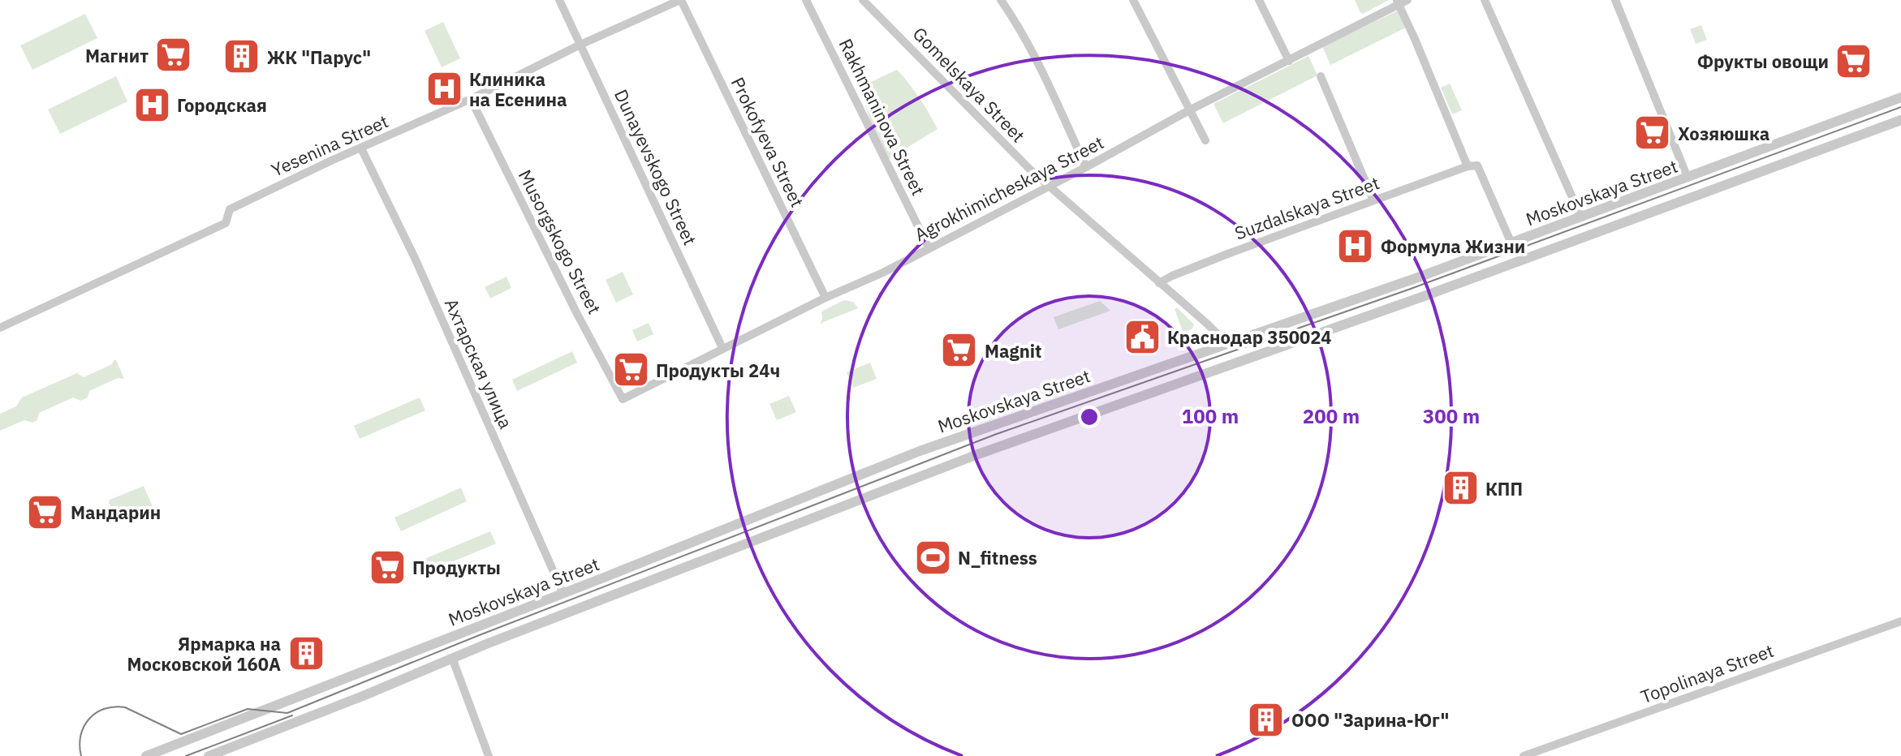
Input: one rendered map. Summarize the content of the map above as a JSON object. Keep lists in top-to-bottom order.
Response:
{
  "streets": {
    "street": [
      "Gomelskaya Street",
      "Rakhmaninova Street",
      "Prokofyeva Street",
      "Yesenina Street",
      "Dunayevskogo Street",
      "Agrokhimicheskaya Street",
      "Moskovskaya Street",
      "Suzdalskaya Street",
      "Musorgskogo Street",
      "Ахтарская улица",
      "Topolinaya Street"
    ]
  },
  "crossings": [
    ["Gomelskaya Street", "Agrokhimicheskaya Street"],
    ["Gomelskaya Street", "Moskovskaya Street"],
    ["Gomelskaya Street", "Suzdalskaya Street"],
    ["Rakhmaninova Street", "Agrokhimicheskaya Street"],
    ["Prokofyeva Street", "Yesenina Street"],
    ["Prokofyeva Street", "Agrokhimicheskaya Street"],
    ["Yesenina Street", "Dunayevskogo Street"],
    ["Yesenina Street", "Musorgskogo Street"],
    ["Yesenina Street", "Ахтарская улица"],
    ["Dunayevskogo Street", "Agrokhimicheskaya Street"],
    ["Agrokhimicheskaya Street", "Musorgskogo Street"],
    ["Moskovskaya Street", "Ахтарская улица"]
  ],
  "places": {
    "supermarket": [
      "Магнит",
      "Фрукты овощи",
      "Хозяюшка",
      "Magnit",
      "Продукты 24ч",
      "Мандарин",
      "Продукты"
    ],
    "building": [
      "ЖК \"Парус\"",
      "КПП",
      "Ярмарка на Московской 160А",
      "ООО \"Зарина-Юг\""
    ],
    "hospital": ["Клиника на Есенина", "Городская", "Формула Жизни"],
    "public building": ["Краснодар 350024"],
    "sports": ["N_fitness"]
  },
  "rings": ["100 m", "200 m", "300 m"]
}
